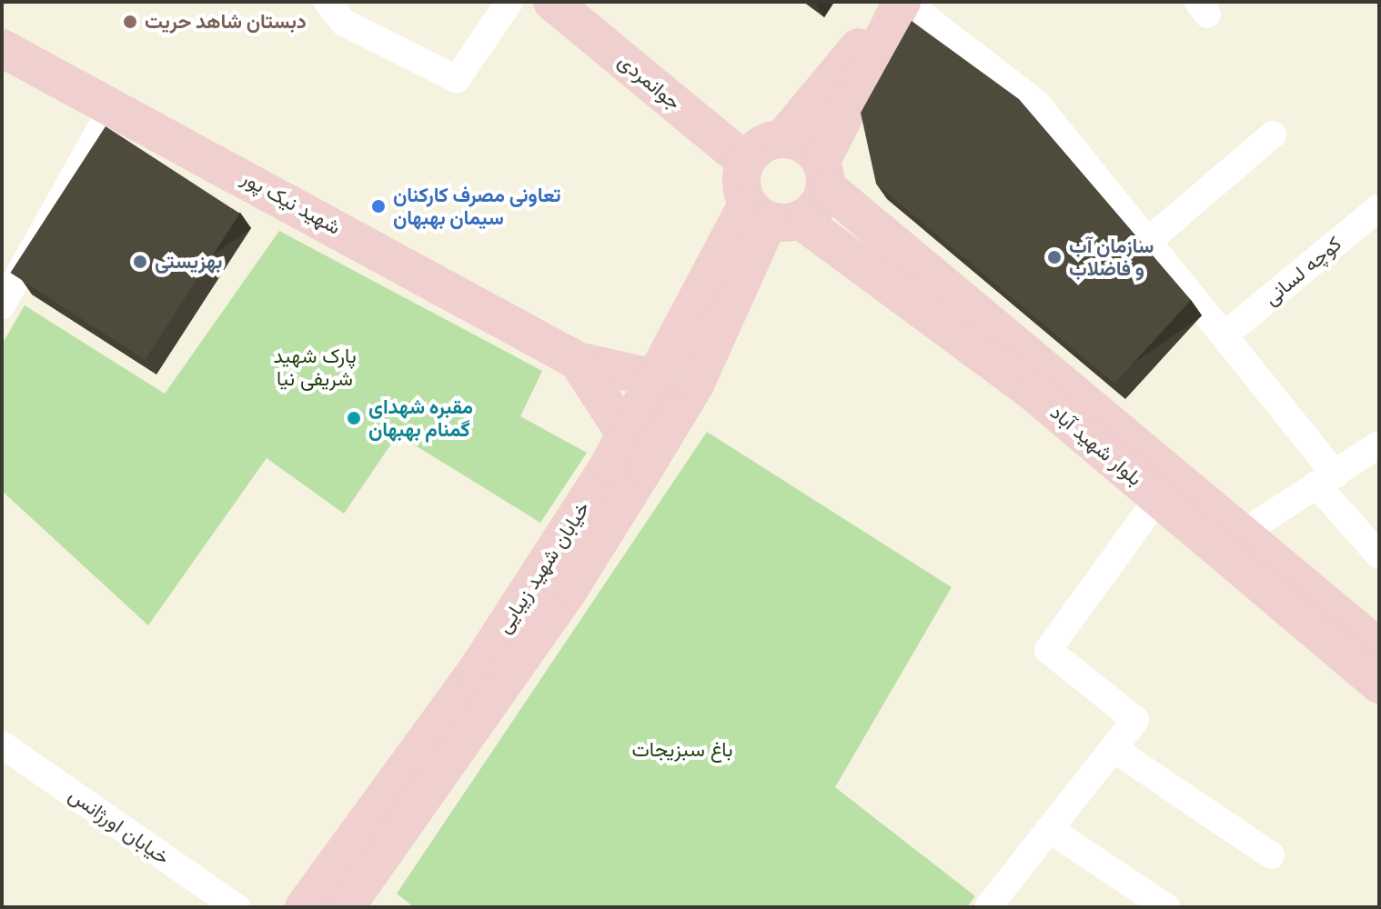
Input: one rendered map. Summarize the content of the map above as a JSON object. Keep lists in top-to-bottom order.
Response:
{
  "streets": {
    "main road": [
      "جوانمردی",
      "شهید نیک پور",
      "بلوار شهید آباد",
      "خیابان شهید زیبایی"
    ],
    "street": ["کوچه لسانی", "خیابان اورژانس"]
  },
  "crossings": [
    ["جوانمردی", "بلوار شهید آباد"],
    ["جوانمردی", "خیابان شهید زیبایی"],
    ["شهید نیک پور", "خیابان شهید زیبایی"],
    ["بلوار شهید آباد", "خیابان شهید زیبایی"]
  ],
  "parks": ["پارک شهید شریفی نیا", "باغ سبزیجات"],
  "places": [
    "دبستان شاهد حریت",
    "تعاونی مصرف کارکنان سیمان بهبهان",
    "سازمان آب و فاضلاب",
    "بهزیستی",
    "مقبره شهدای گمنام بهبهان"
  ]
}
